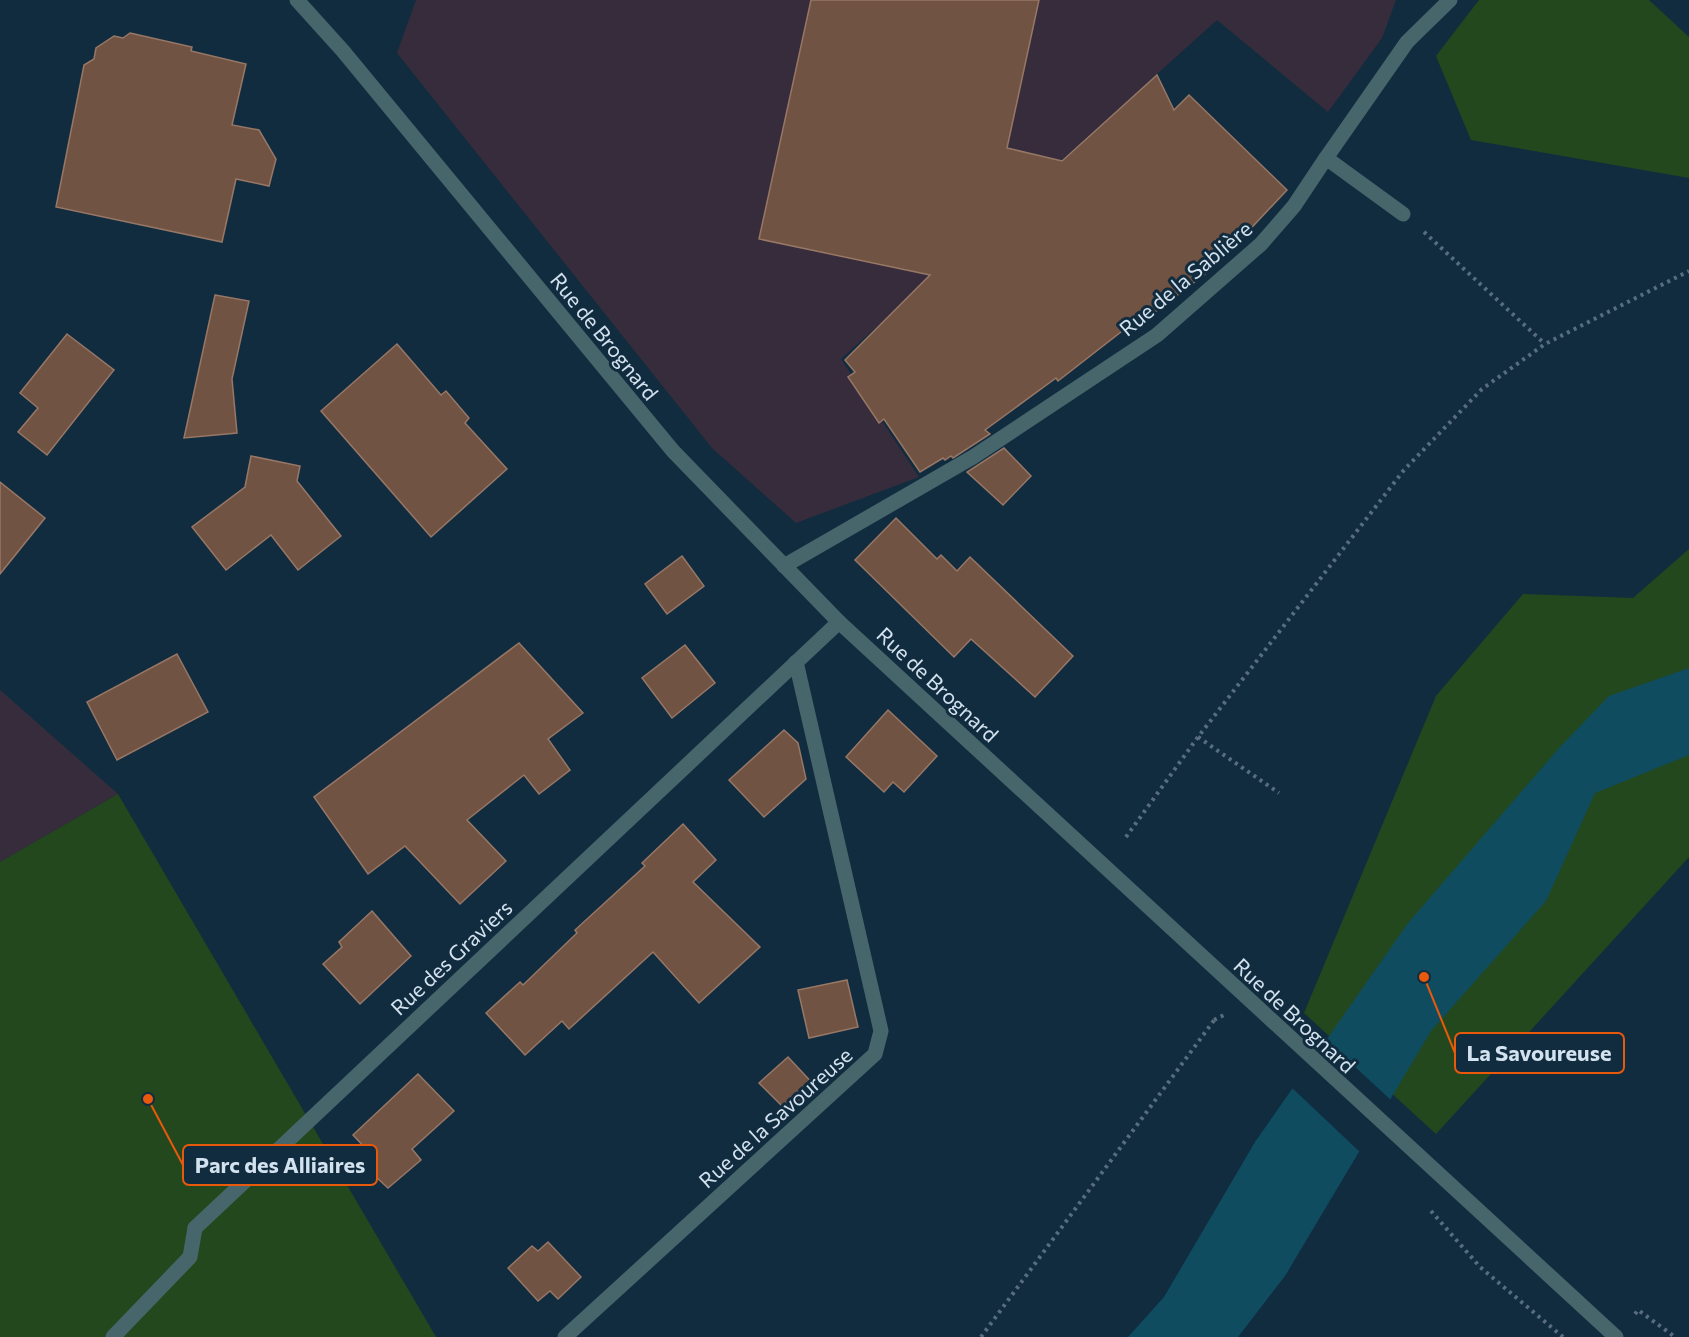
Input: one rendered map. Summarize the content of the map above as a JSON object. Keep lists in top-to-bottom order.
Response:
{
  "streets": {
    "street": [
      "Rue de la Sablière",
      "Rue de Brognard",
      "Rue des Graviers",
      "Rue de la Savoureuse"
    ]
  },
  "crossings": [
    ["Rue de la Sablière", "Rue de Brognard"],
    ["Rue de Brognard", "Rue des Graviers"],
    ["Rue des Graviers", "Rue de la Savoureuse"]
  ],
  "places": ["La Savoureuse", "Parc des Alliaires"]
}
